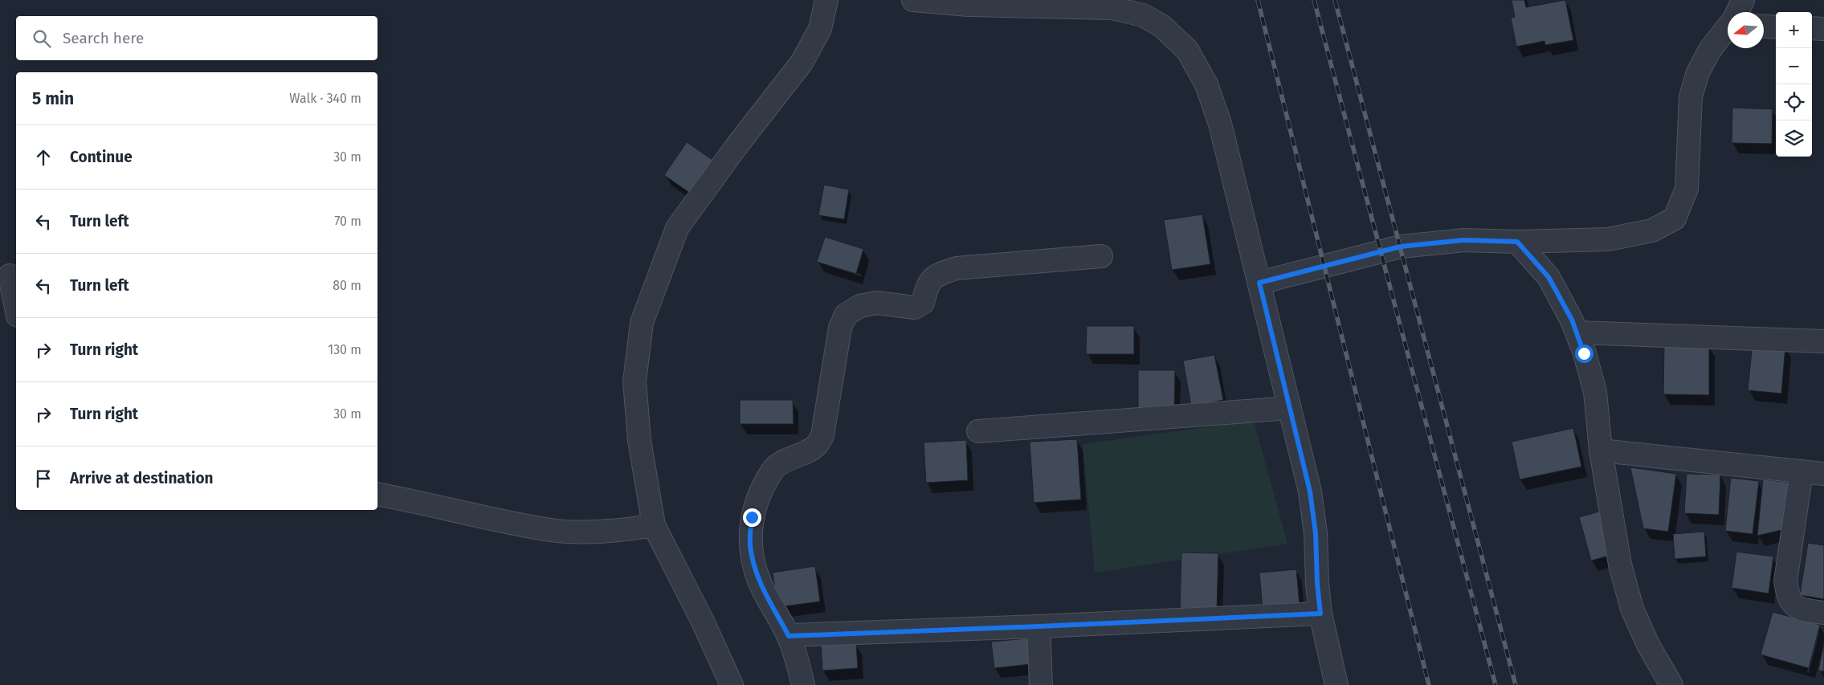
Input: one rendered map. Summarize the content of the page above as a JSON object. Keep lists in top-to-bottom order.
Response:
{
  "north": "left",
  "page": {
    "map_buttons": ["+", "−"],
    "search": "Search here",
    "heading": ["5 min", "Walk · 340 m"],
    "list": [
      ["Continue", "30 m"],
      ["Turn left", "70 m"],
      ["Turn left", "80 m"],
      ["Turn right", "130 m"],
      ["Turn right", "30 m"],
      "Arrive at destination"
    ]
  }
}
